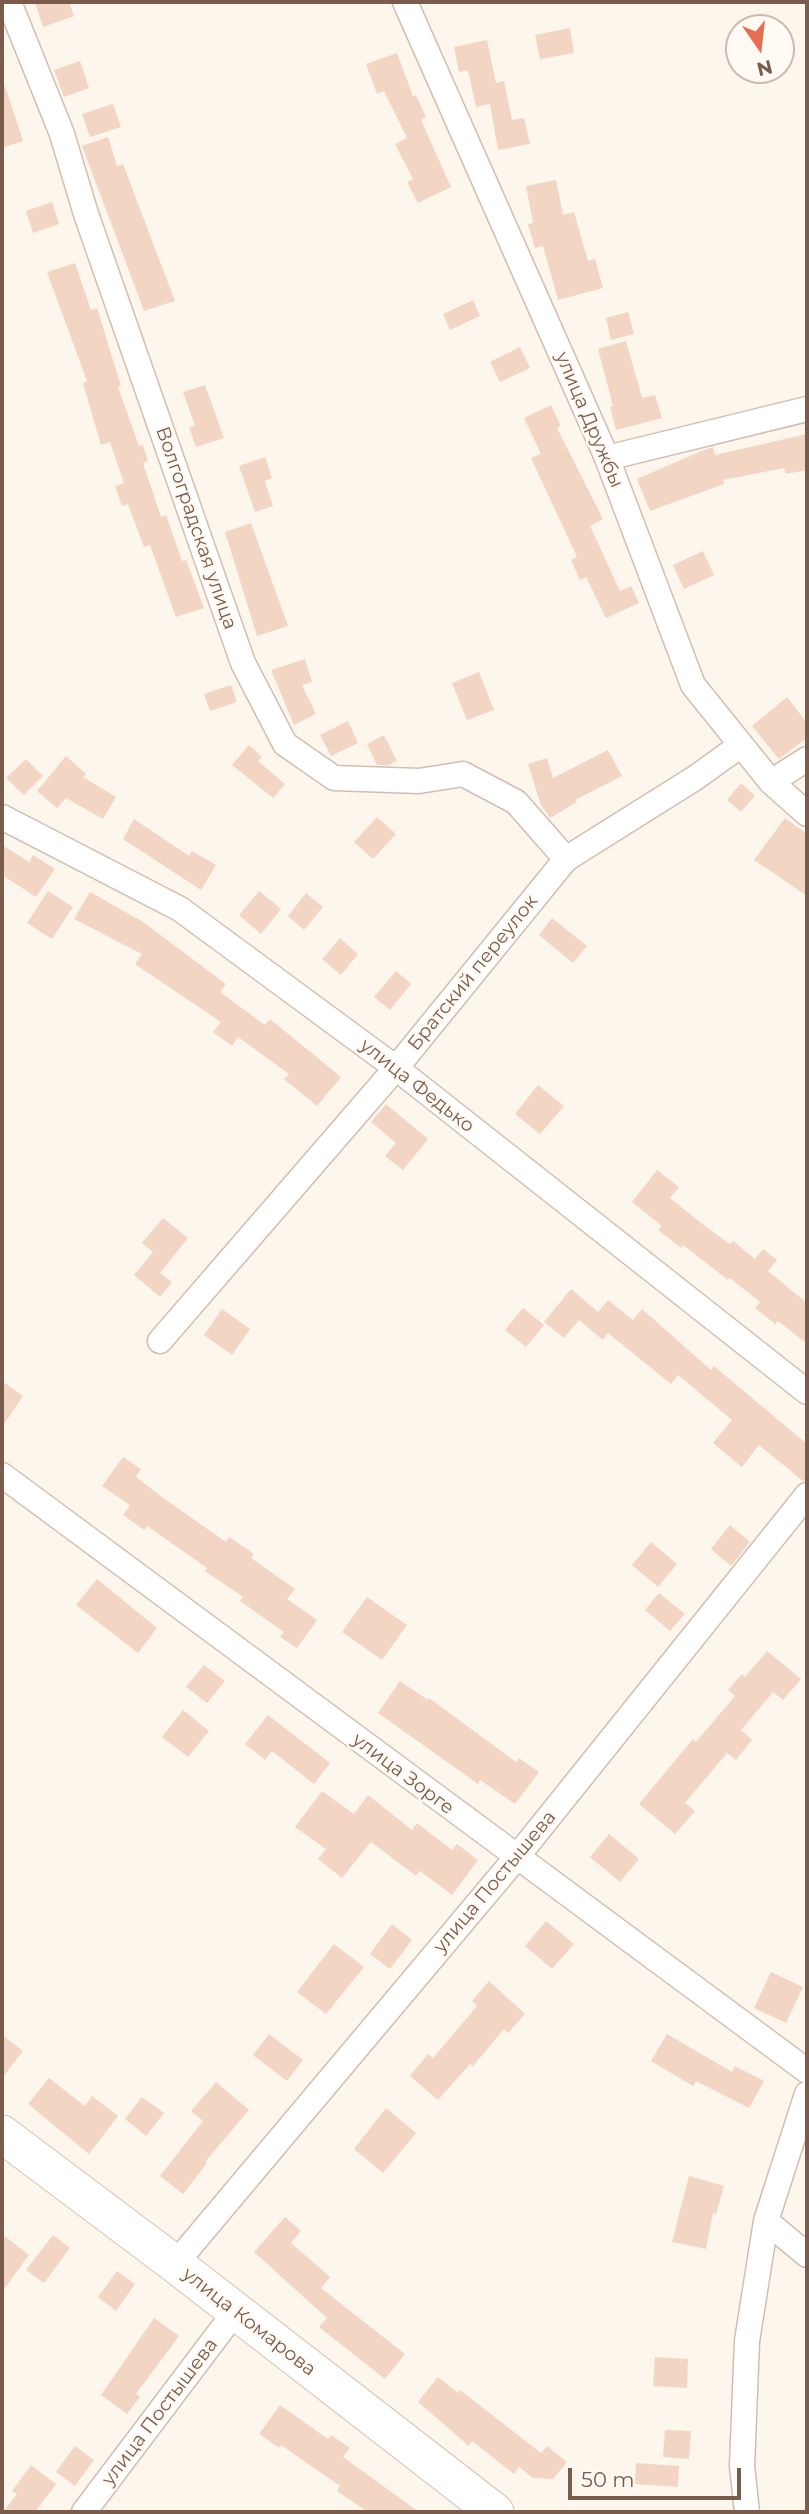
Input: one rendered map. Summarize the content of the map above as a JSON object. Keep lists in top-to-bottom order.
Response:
{
  "streets": {
    "street": [
      "улица Дружбы",
      "Волгоградская улица",
      "Братский переулок",
      "улица Федько",
      "улица Зорге",
      "улица Постышева",
      "улица Комарова"
    ]
  },
  "crossings": [
    ["улица Дружбы", "Братский переулок"],
    ["Волгоградская улица", "Братский переулок"],
    ["Братский переулок", "улица Федько"],
    ["улица Зорге", "улица Постышева"],
    ["улица Постышева", "улица Комарова"]
  ],
  "scale_bar": "50 m",
  "north": "bottom"
}
